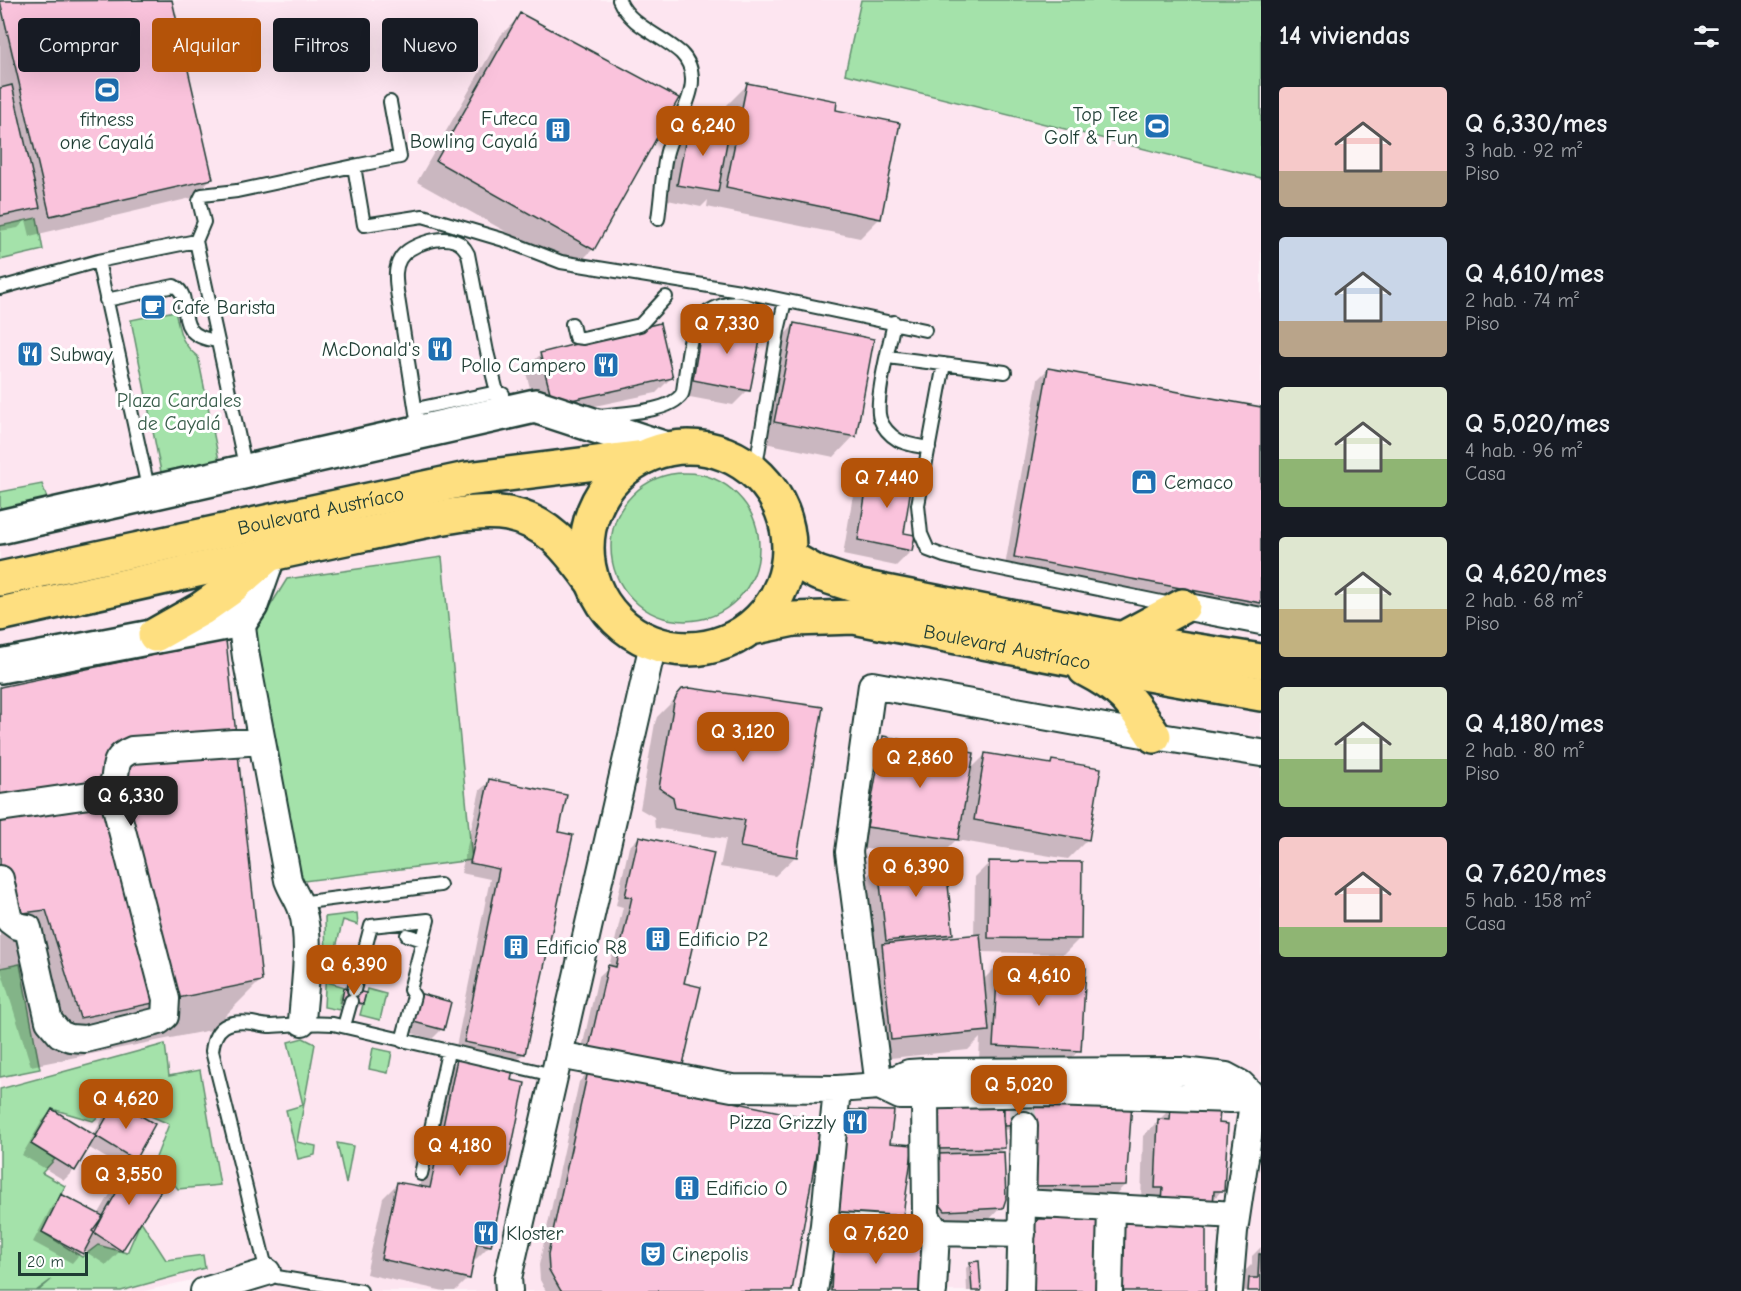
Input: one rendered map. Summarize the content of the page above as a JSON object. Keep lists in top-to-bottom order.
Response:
{
  "streets": {
    "main road": ["Boulevard Austríaco"]
  },
  "parks": ["Plaza Cardales de Cayalá"],
  "places": {
    "sports": ["fitness one Cayalá", "Top Tee Golf & Fun"],
    "building": [
      "Futeca Bowling Cayalá",
      "Edificio P2",
      "Edificio R8",
      "Edificio O"
    ],
    "cafe": ["Cafe Barista"],
    "restaurant": [
      "McDonald's",
      "Subway",
      "Pollo Campero",
      "Pizza Grizzly",
      "Kloster"
    ],
    "shop": ["Cemaco"],
    "theatre": ["Cinepolis"]
  },
  "scale_bar": "20 m",
  "page": {
    "heading": "14 viviendas",
    "chip": [
      "Comprar",
      "Alquilar",
      "Filtros",
      "Nuevo"
    ],
    "list": [
      {
        "name": "Q 6,330/mes",
        "note": "3 hab. · 92 m² · Piso"
      },
      {
        "name": "Q 4,610/mes",
        "note": "2 hab. · 74 m² · Piso"
      },
      {
        "name": "Q 5,020/mes",
        "note": "4 hab. · 96 m² · Casa"
      },
      {
        "name": "Q 4,620/mes",
        "note": "2 hab. · 68 m² · Piso"
      },
      {
        "name": "Q 4,180/mes",
        "note": "2 hab. · 80 m² · Piso"
      },
      {
        "name": "Q 7,620/mes",
        "note": "5 hab. · 158 m² · Casa"
      }
    ],
    "price": [
      "Q 6,240",
      "Q 7,330",
      "Q 7,440",
      "Q 3,120",
      "Q 2,860",
      "Q 6,330",
      "Q 6,390",
      "Q 6,390",
      "Q 4,610",
      "Q 5,020",
      "Q 4,620",
      "Q 4,180",
      "Q 3,550",
      "Q 7,620"
    ],
    "scale": "20 m"
  }
}
